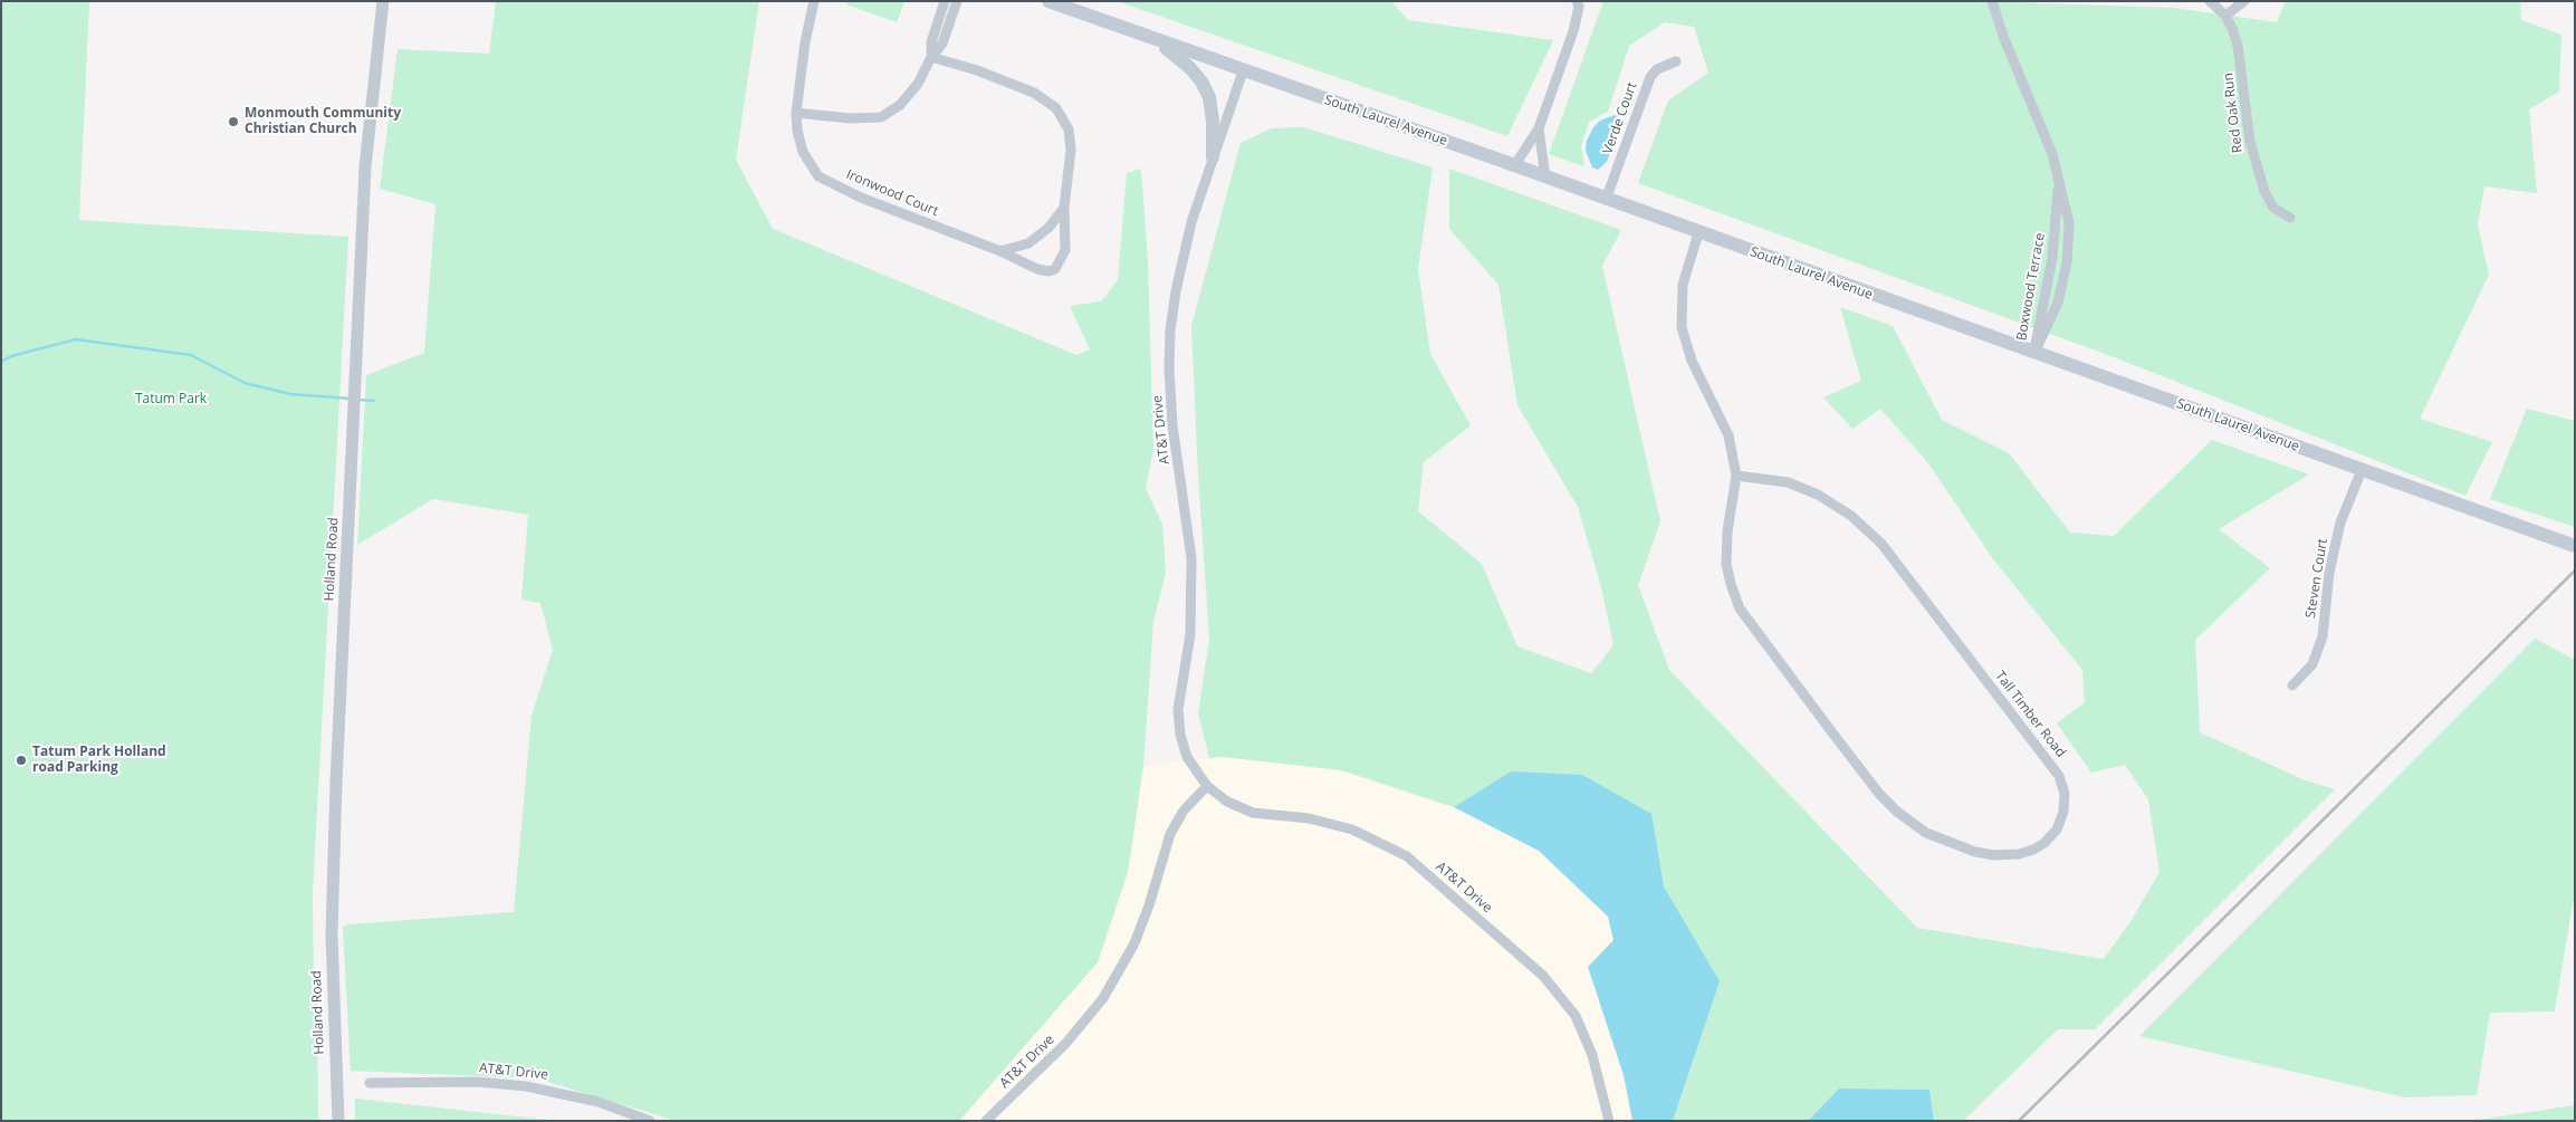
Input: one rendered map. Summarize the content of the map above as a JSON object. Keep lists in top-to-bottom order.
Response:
{
  "streets": {
    "main road": ["South Laurel Avenue"],
    "street": [
      "Red Oak Run",
      "Verde Court",
      "Ironwood Court",
      "Boxwood Terrace",
      "AT&T Drive",
      "Holland Road",
      "Steven Court",
      "Tall Timber Road"
    ]
  },
  "crossings": [
    ["Verde Court", "South Laurel Avenue"],
    ["South Laurel Avenue", "Boxwood Terrace"],
    ["South Laurel Avenue", "AT&T Drive"],
    ["South Laurel Avenue", "Steven Court"],
    ["South Laurel Avenue", "Tall Timber Road"]
  ],
  "parks": ["Tatum Park"],
  "places": ["Monmouth Community Christian Church", "Tatum Park Holland road Parking"]
}
